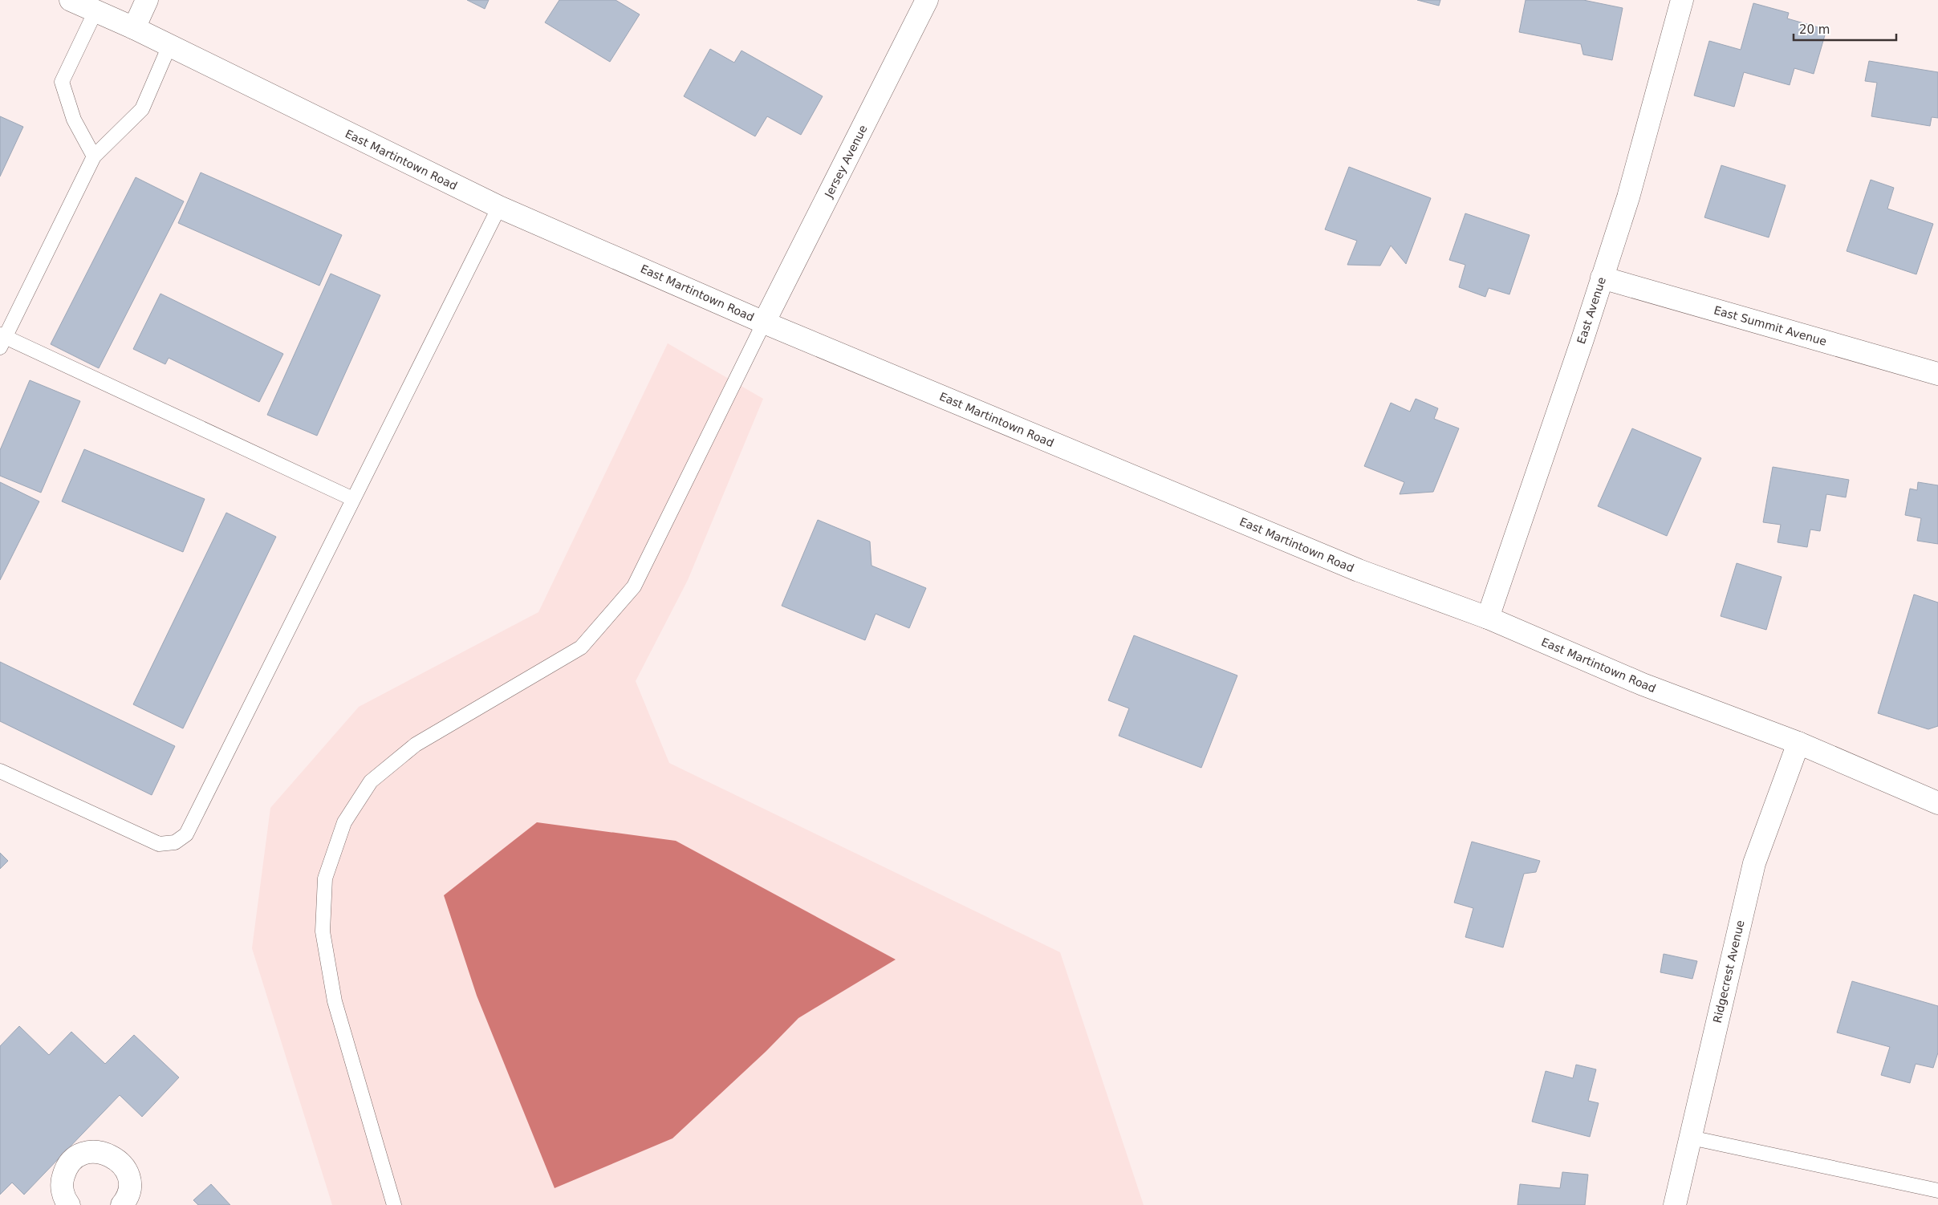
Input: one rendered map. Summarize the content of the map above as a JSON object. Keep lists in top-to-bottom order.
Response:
{
  "streets": {
    "main road": [
      "East Martintown Road",
      "Jersey Avenue",
      "East Avenue",
      "East Summit Avenue",
      "Ridgecrest Avenue"
    ]
  },
  "crossings": [
    ["East Martintown Road", "Jersey Avenue"],
    ["East Martintown Road", "East Avenue"],
    ["East Martintown Road", "Ridgecrest Avenue"],
    ["East Avenue", "East Summit Avenue"]
  ],
  "scale_bar": "20 m"
}
